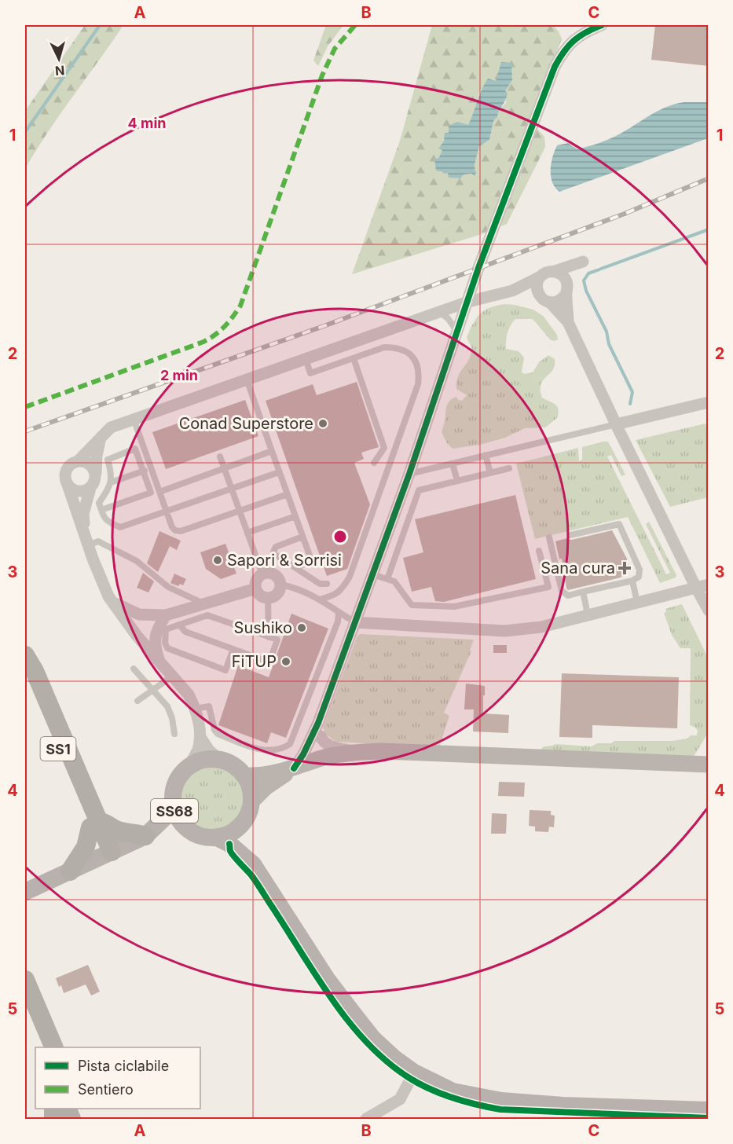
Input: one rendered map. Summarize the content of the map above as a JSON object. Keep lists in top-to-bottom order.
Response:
{
  "streets": {
    "highway": ["SS1"],
    "main road": ["SS68"]
  },
  "places": {
    "other": [
      "Conad Superstore",
      "Sapori & Sorrisi",
      "Sushiko",
      "FiTUP"
    ],
    "health": ["Sana cura"]
  },
  "legend": ["Pista ciclabile", "Sentiero"],
  "north": "bottom",
  "grid": {
    "columns": ["A", "B", "C"],
    "rows": [
      "1",
      "2",
      "3",
      "4",
      "5"
    ]
  },
  "rings": ["4 min", "2 min"]
}
